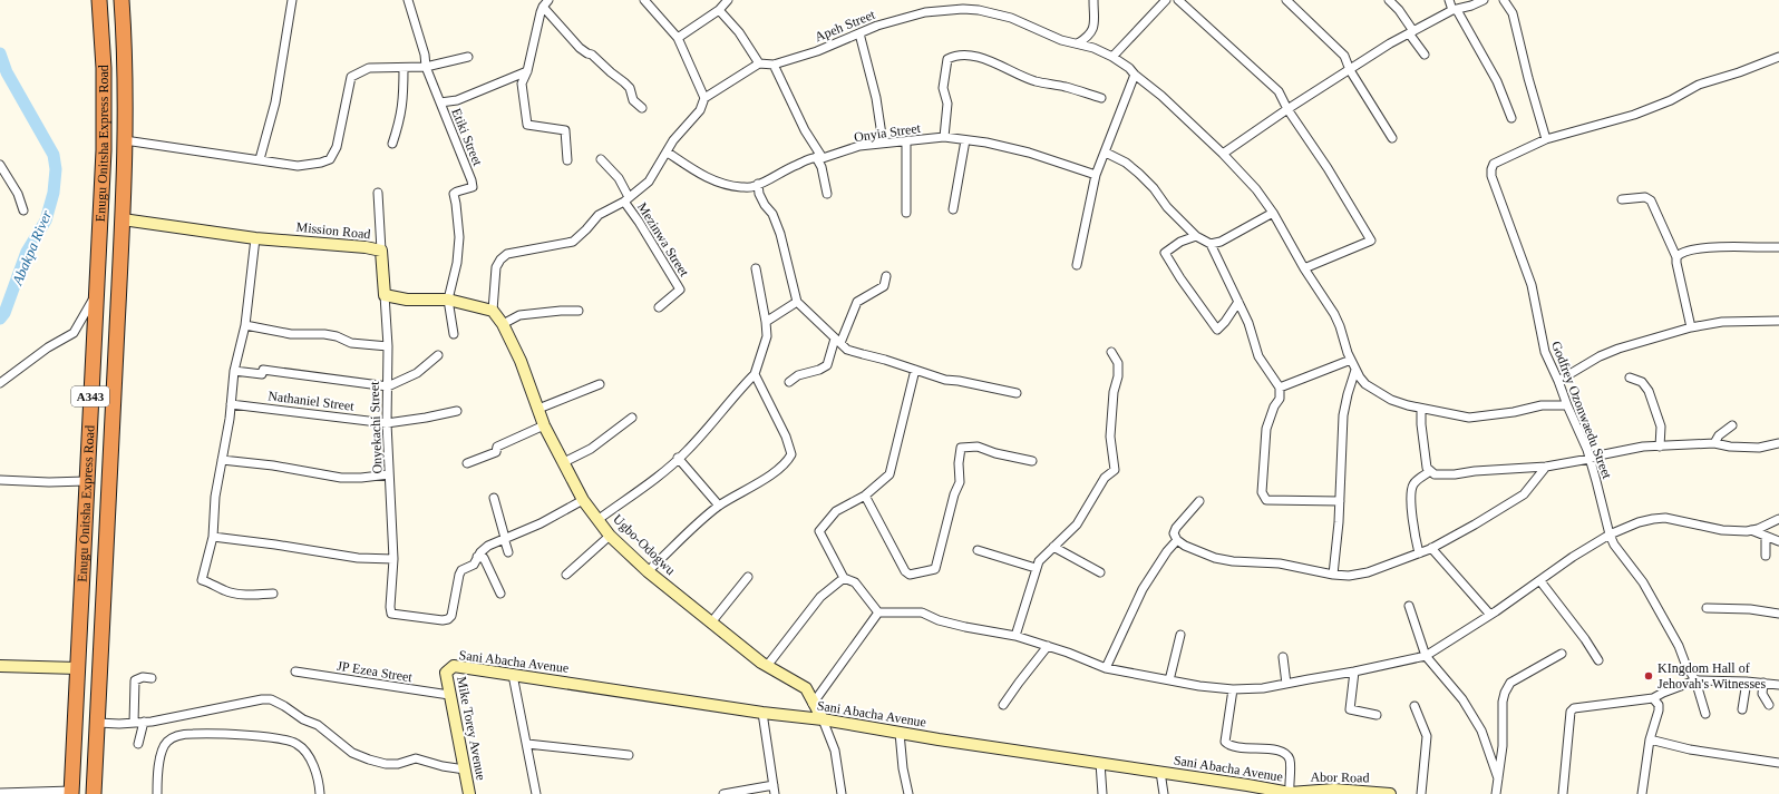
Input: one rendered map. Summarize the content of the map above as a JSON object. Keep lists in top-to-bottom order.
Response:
{
  "streets": {
    "highway": ["Enugu Onitsha Express Road", "A343"],
    "street": [
      "Apeh Street",
      "Onyia Street",
      "Etiki Street",
      "Mission Road",
      "Mezinwa Street",
      "Nathaniel Street",
      "Godfrey Ozonwaedu Street",
      "Onyekachi Street",
      "Ugbo-Odogwu",
      "Sani Abacha Avenue",
      "JP Ezea Street",
      "Mike Torey Avenue",
      "Abor Road"
    ]
  },
  "crossings": [
    ["Enugu Onitsha Express Road", "Mission Road"],
    ["Mission Road", "Onyekachi Street"],
    ["Nathaniel Street", "Onyekachi Street"],
    ["Ugbo-Odogwu", "Sani Abacha Avenue"],
    ["Sani Abacha Avenue", "Mike Torey Avenue"],
    ["Sani Abacha Avenue", "Abor Road"],
    ["JP Ezea Street", "Mike Torey Avenue"]
  ],
  "water": ["Abakpa River"],
  "places": ["KIngdom Hall of Jehovah's Witnesses"]
}
